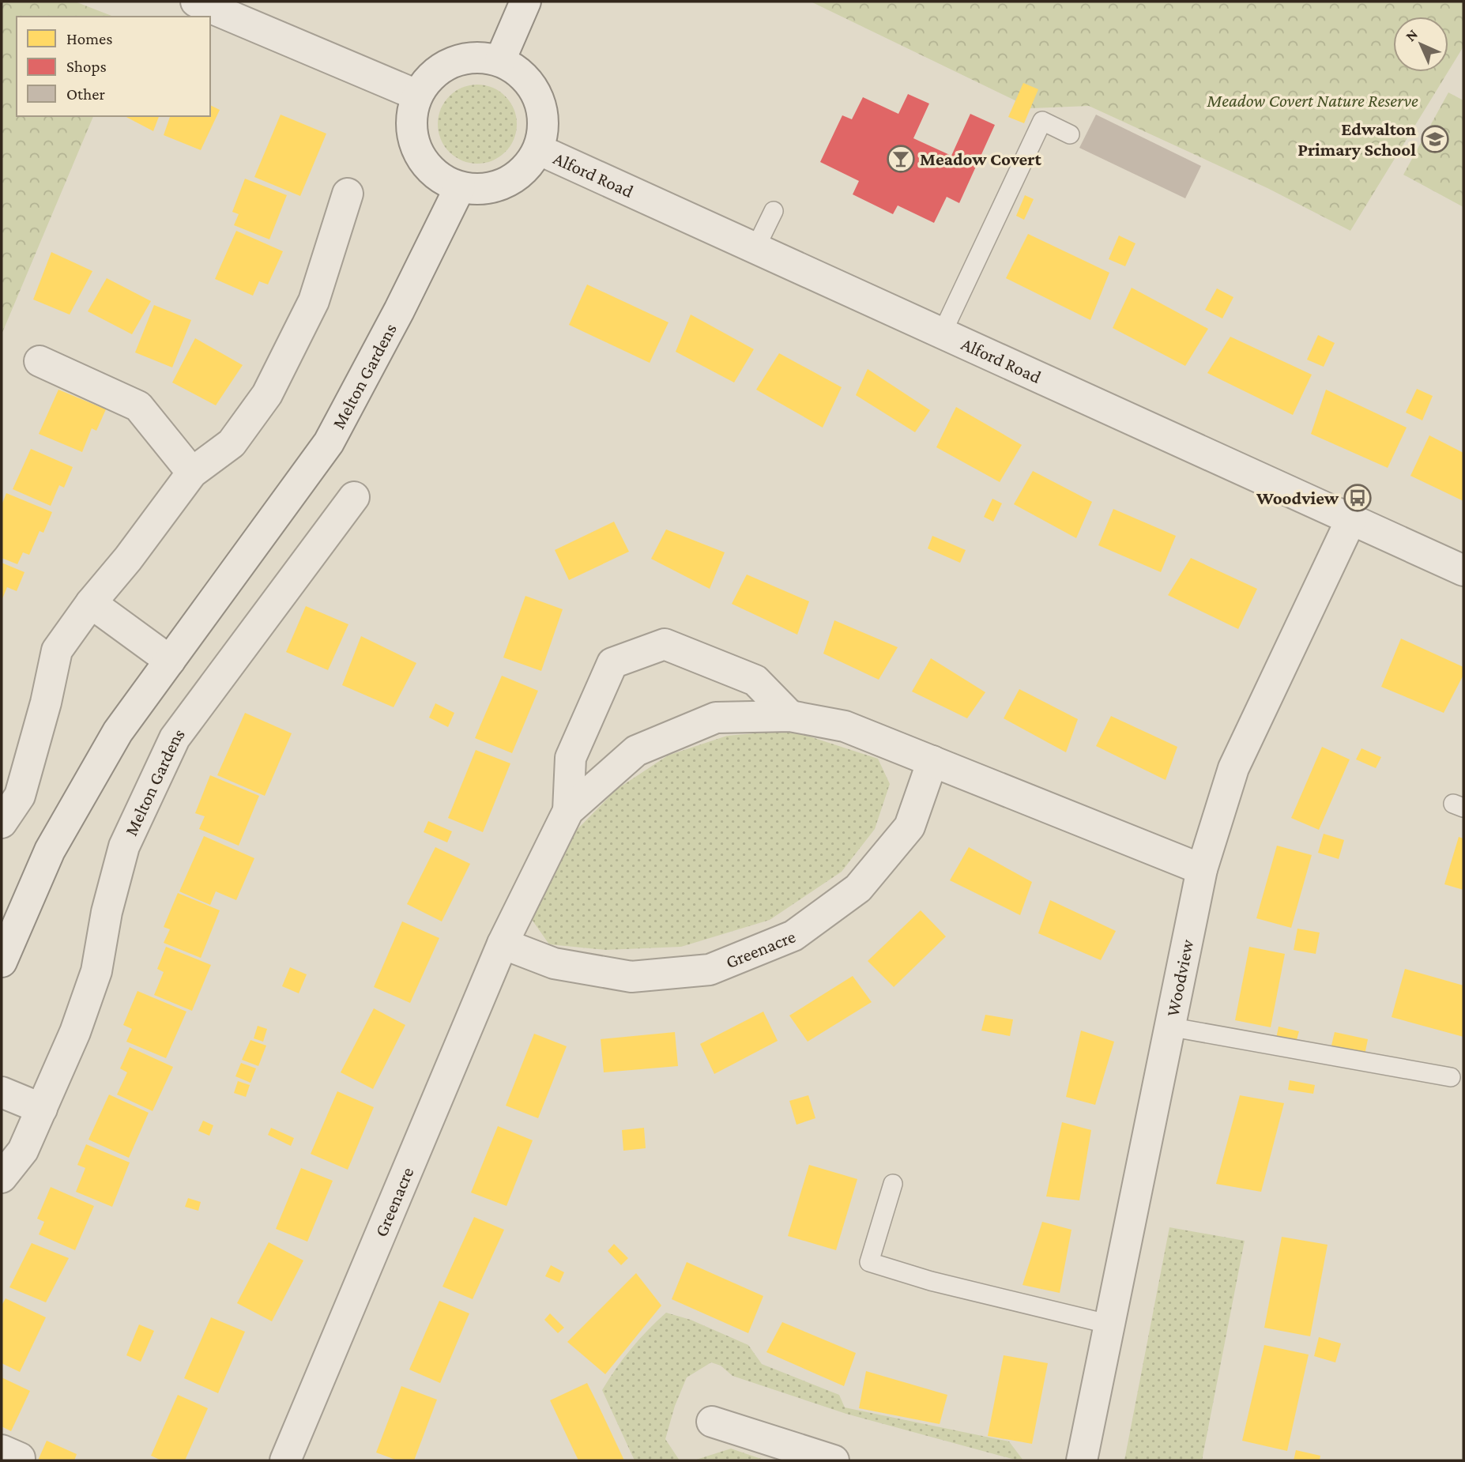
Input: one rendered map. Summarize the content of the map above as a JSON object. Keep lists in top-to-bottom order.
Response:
{
  "streets": {
    "street": [
      "Alford Road",
      "Melton Gardens",
      "Greenacre",
      "Woodview"
    ]
  },
  "crossings": [
    ["Alford Road", "Melton Gardens"],
    ["Alford Road", "Woodview"],
    ["Greenacre", "Woodview"]
  ],
  "parks": ["Meadow Covert Nature Reserve"],
  "places": {
    "school or university": ["Edwalton Primary School"],
    "bar": ["Meadow Covert"],
    "bus stop": ["Woodview"]
  },
  "legend": ["Homes", "Shops", "Other"],
  "north": "top left"
}
